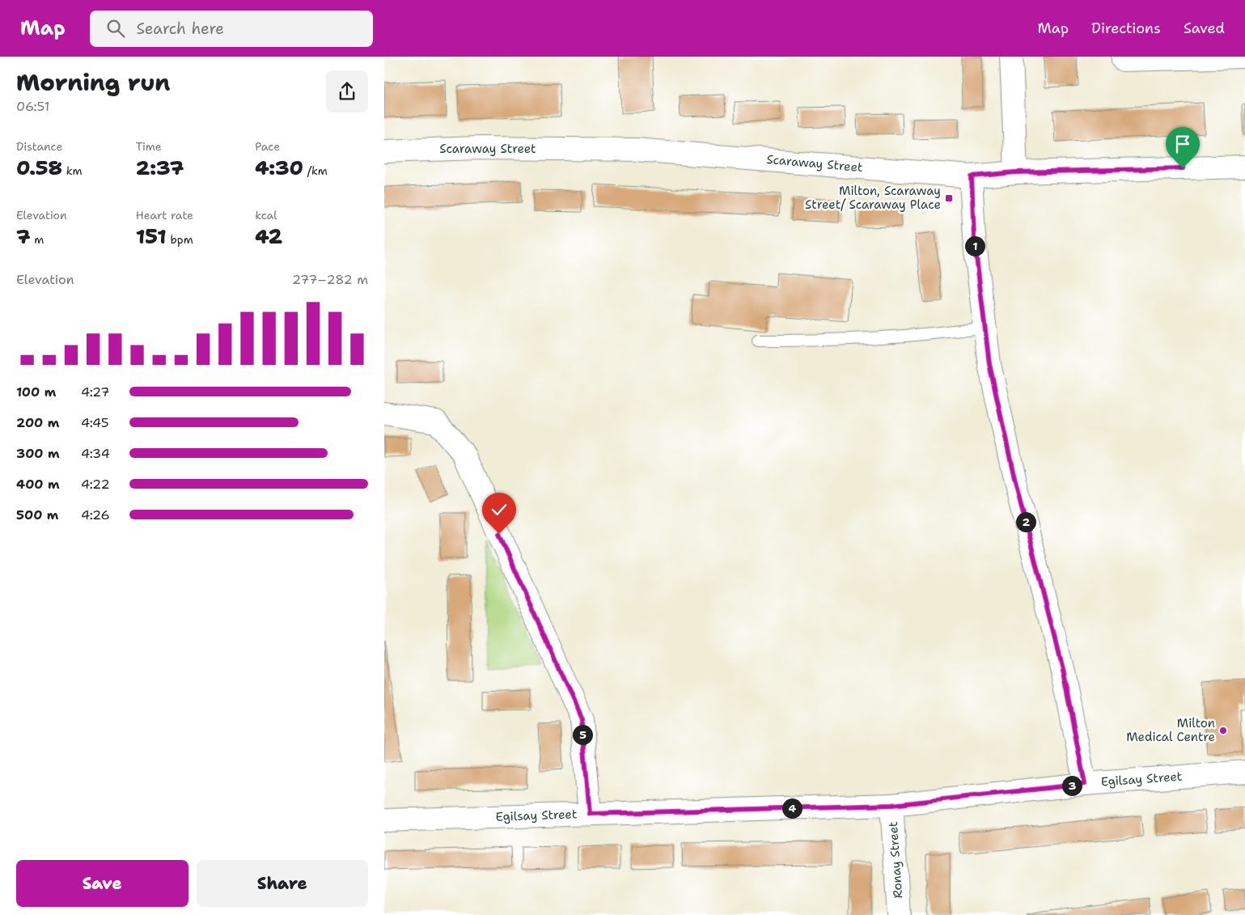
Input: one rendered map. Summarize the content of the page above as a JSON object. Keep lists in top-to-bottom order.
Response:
{
  "streets": {
    "street": ["Scaraway Street", "Egilsay Street", "Ronay Street"]
  },
  "crossings": [
    ["Egilsay Street", "Ronay Street"]
  ],
  "places": {
    "transit": ["Milton, Scaraway Street/ Scaraway Place"],
    "other": ["Milton Medical Centre"]
  },
  "page": {
    "header": "Map",
    "search": "Search here",
    "nav": ["Map", "Directions", "Saved"],
    "heading": ["Morning run", "06:51"],
    "stats": [
      ["Distance", "0.58 km"],
      ["Time", "2:37"],
      ["Pace", "4:30 /km"],
      ["Elevation", "7 m"],
      ["Heart rate", "151 bpm"],
      ["kcal", "42"]
    ],
    "pins": [
      "1",
      "2",
      "5",
      "3",
      "4"
    ],
    "chart": ["Elevation", "277–282 m"],
    "list": [
      {
        "name": "100 m",
        "note": "4:27"
      },
      {
        "name": "200 m",
        "note": "4:45"
      },
      {
        "name": "300 m",
        "note": "4:34"
      },
      {
        "name": "400 m",
        "note": "4:22"
      },
      {
        "name": "500 m",
        "note": "4:26"
      }
    ],
    "buttons": ["Save", "Share"]
  }
}
